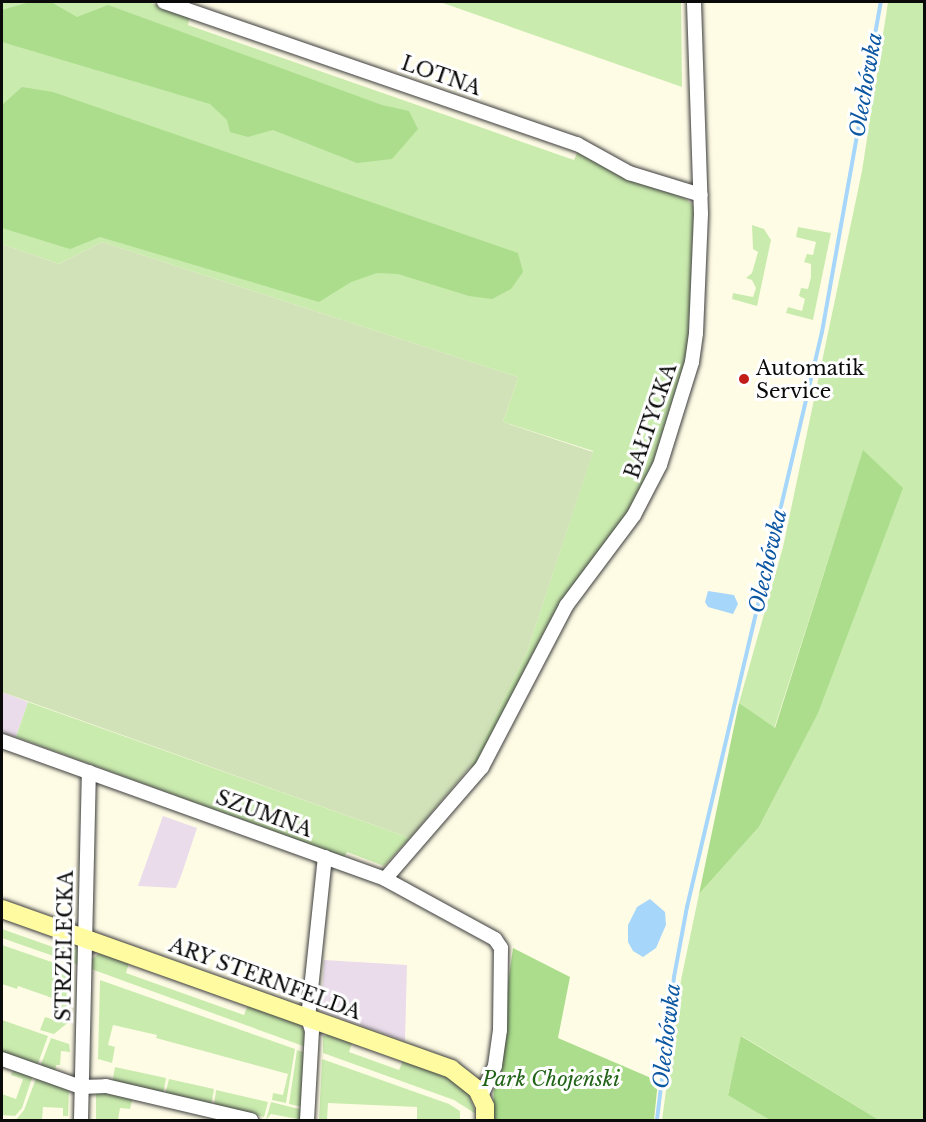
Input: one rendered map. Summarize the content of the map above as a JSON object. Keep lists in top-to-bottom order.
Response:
{
  "streets": {
    "street": [
      "LOTNA",
      "BAŁTYCKA",
      "SZUMNA",
      "STRZELECKA",
      "ARY STERNFELDA"
    ]
  },
  "crossings": [
    ["LOTNA", "BAŁTYCKA"],
    ["BAŁTYCKA", "SZUMNA"],
    ["SZUMNA", "STRZELECKA"],
    ["SZUMNA", "ARY STERNFELDA"],
    ["STRZELECKA", "ARY STERNFELDA"]
  ],
  "water": ["Olechówka"],
  "parks": ["Park Chojeński"],
  "places": ["Automatik Service"]
}
